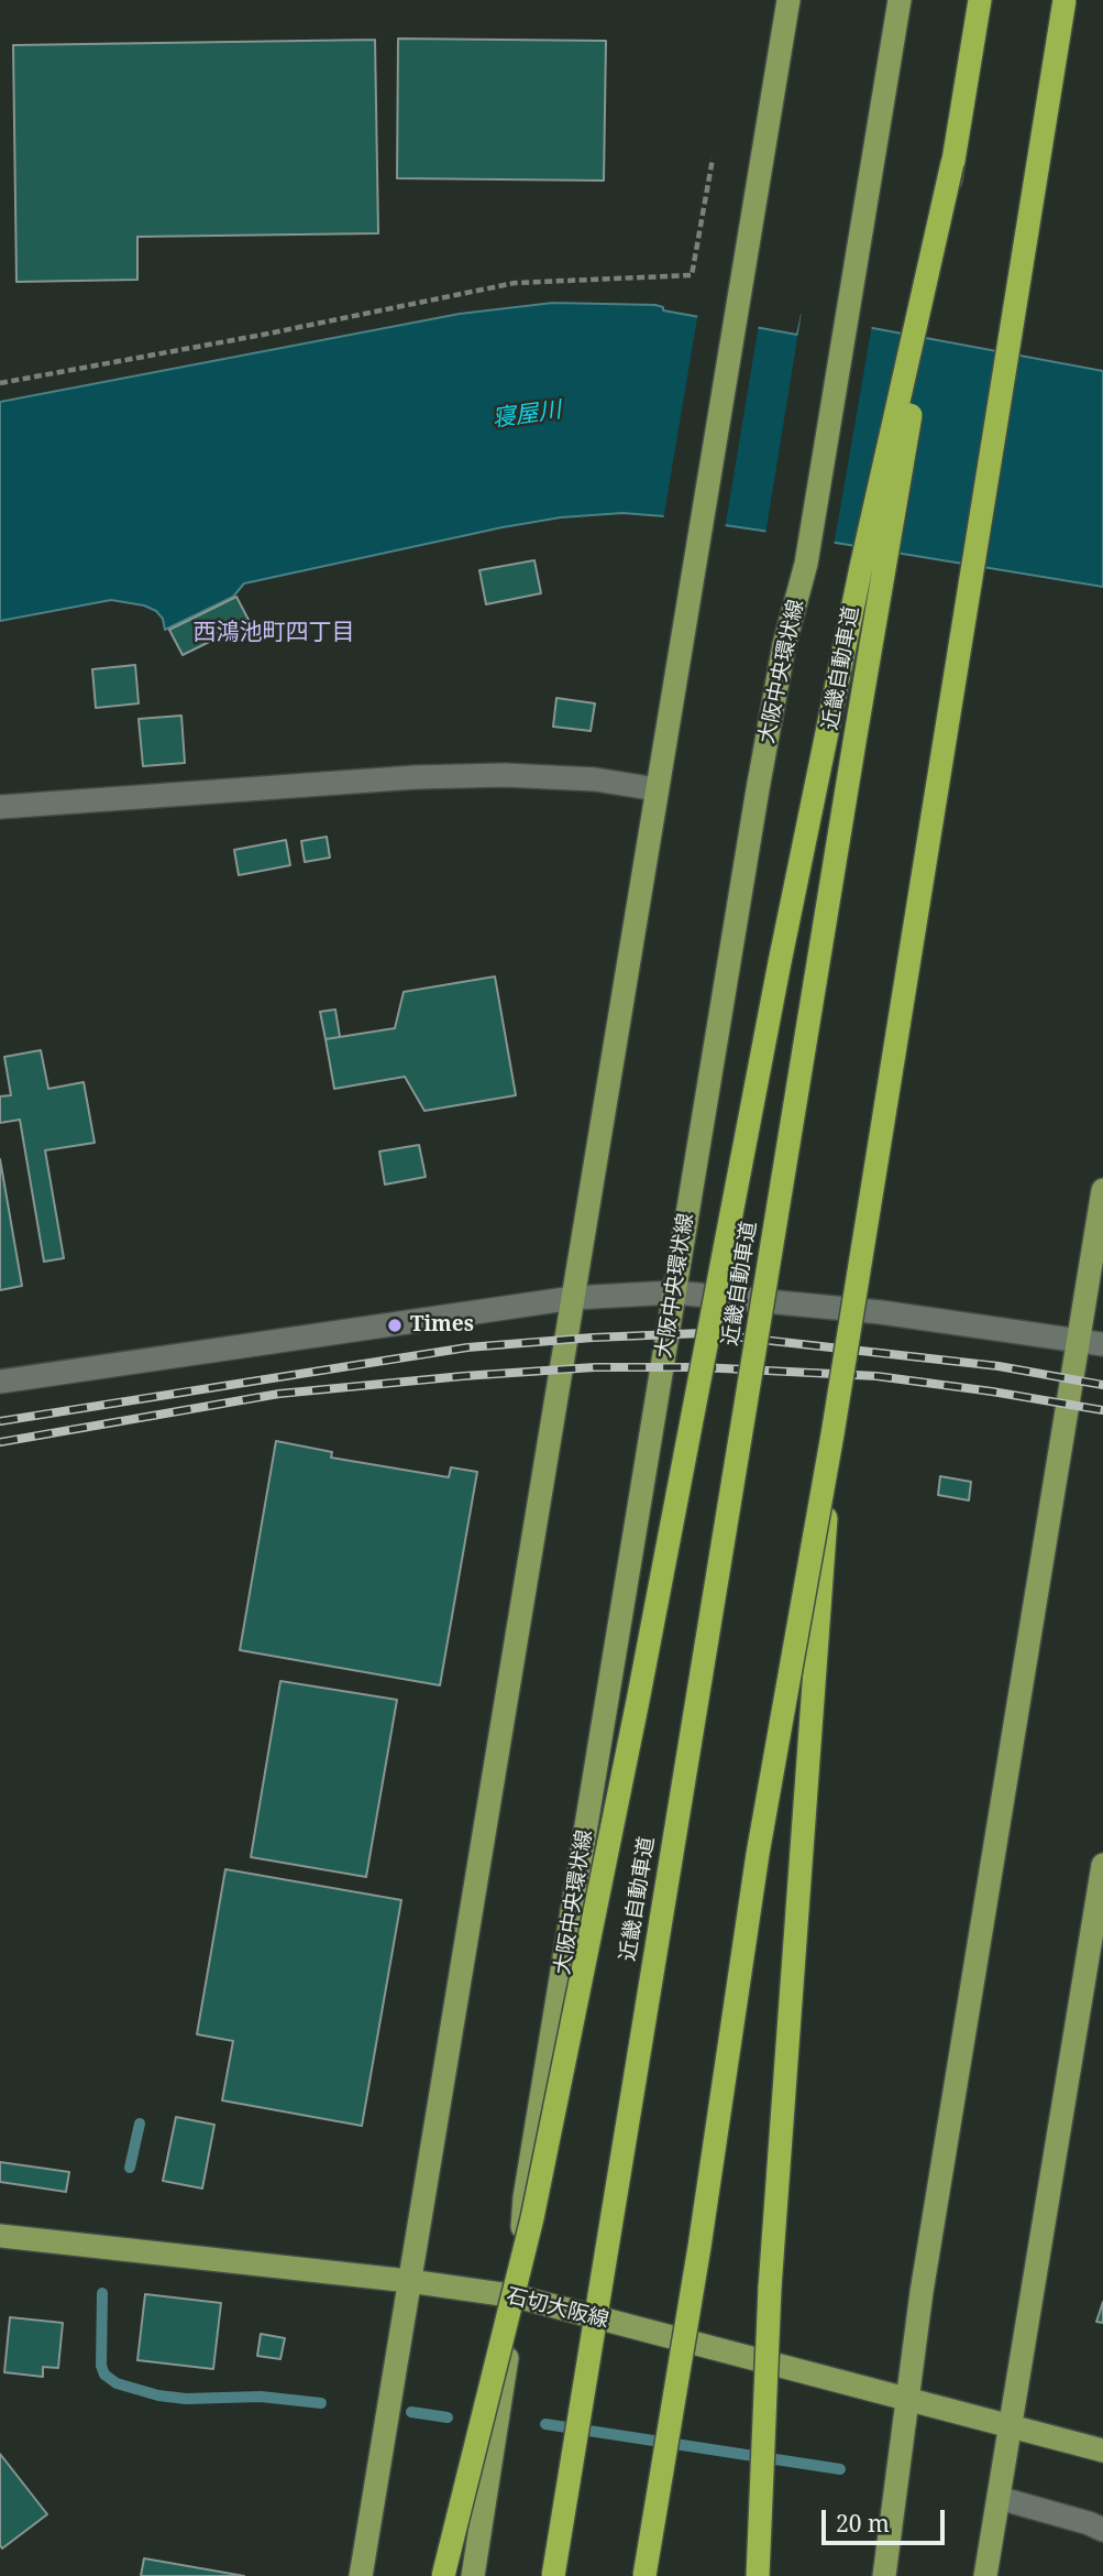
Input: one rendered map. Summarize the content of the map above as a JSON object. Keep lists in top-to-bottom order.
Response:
{
  "streets": {
    "highway": ["近畿自動車道"],
    "main road": ["大阪中央環状線", "石切大阪線"]
  },
  "crossings": [
    ["大阪中央環状線", "石切大阪線"]
  ],
  "districts": ["西鴻池町四丁目"],
  "water": ["寝屋川"],
  "places": ["Times"],
  "scale_bar": "20 m"
}
